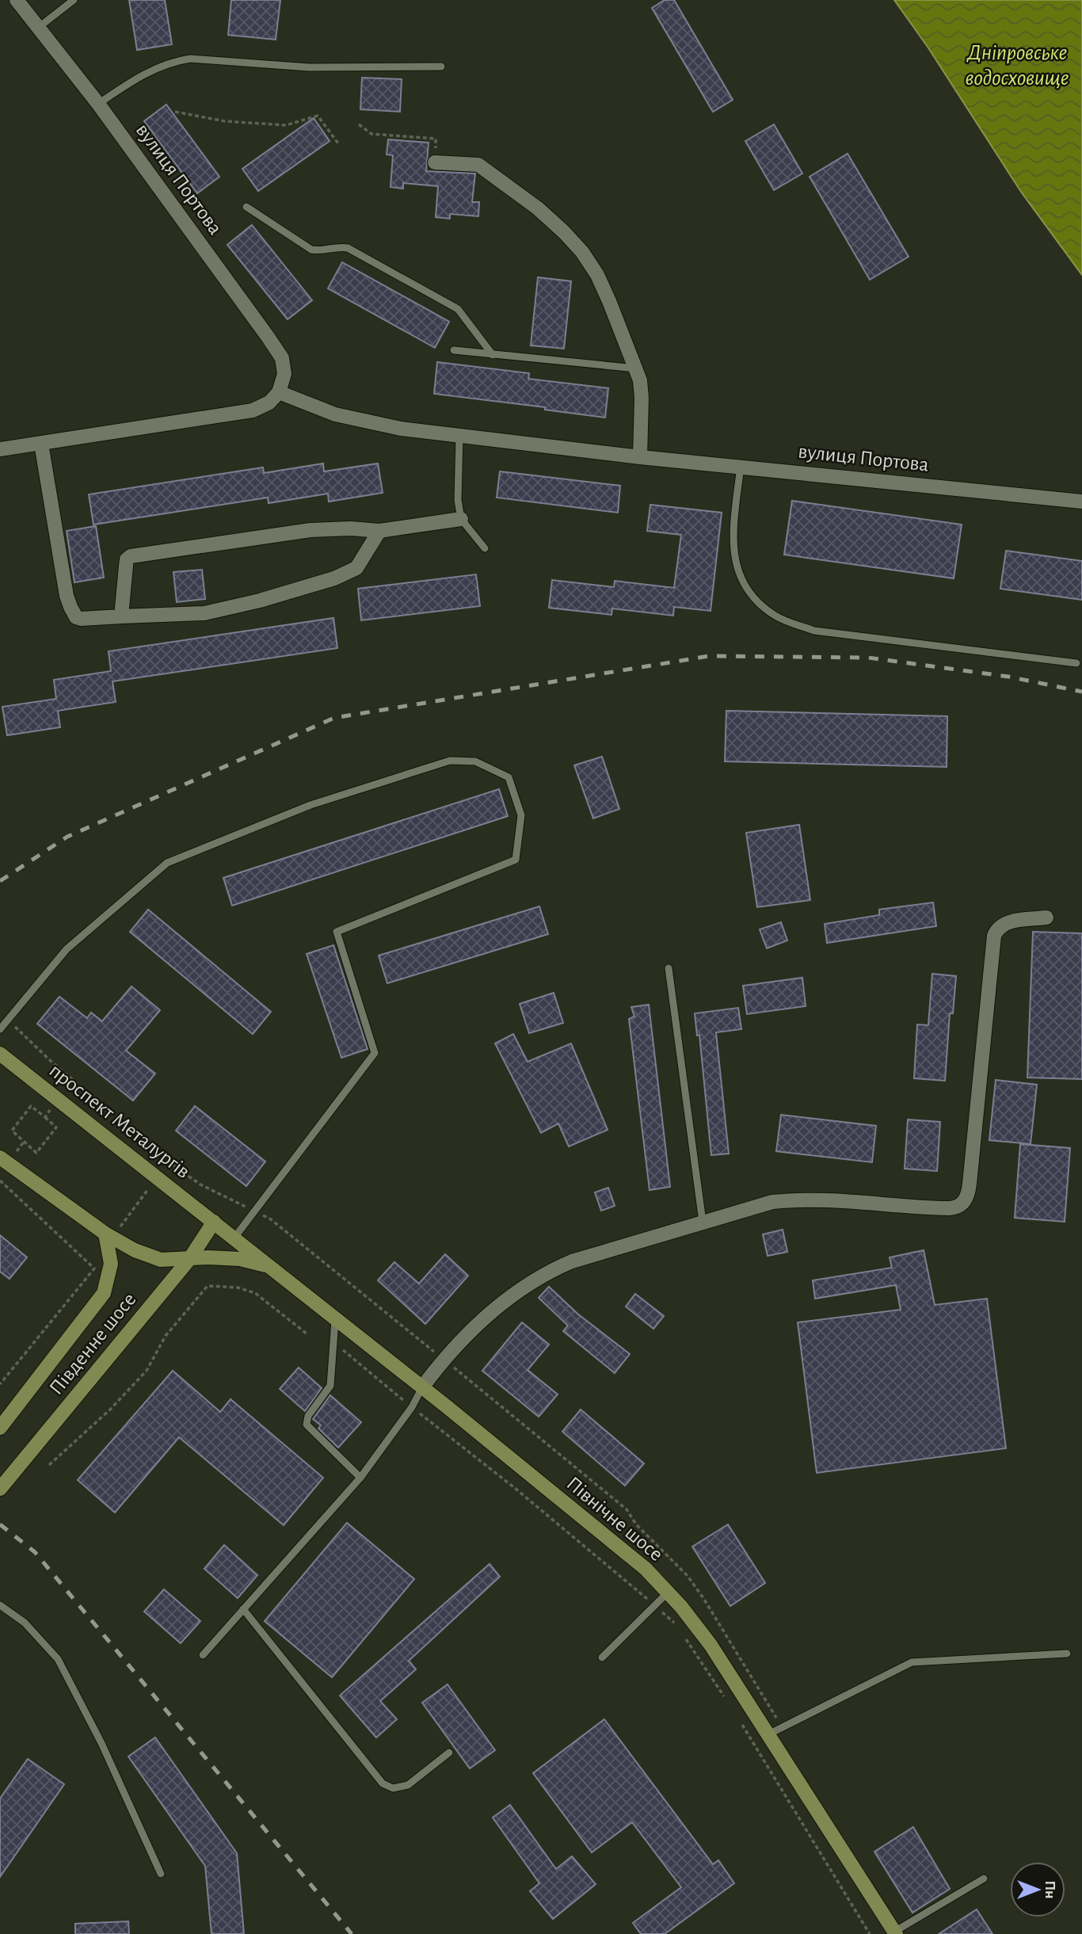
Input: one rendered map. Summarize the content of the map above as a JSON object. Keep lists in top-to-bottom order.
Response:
{
  "streets": {
    "main road": ["проспект Металургів", "Південне шосе", "Північне шосе"],
    "street": ["вулиця Портова"]
  },
  "crossings": [
    ["проспект Металургів", "Південне шосе"],
    ["проспект Металургів", "Північне шосе"],
    ["Південне шосе", "Північне шосе"]
  ],
  "water": ["Дніпровське водосховище"],
  "north": "right"
}
